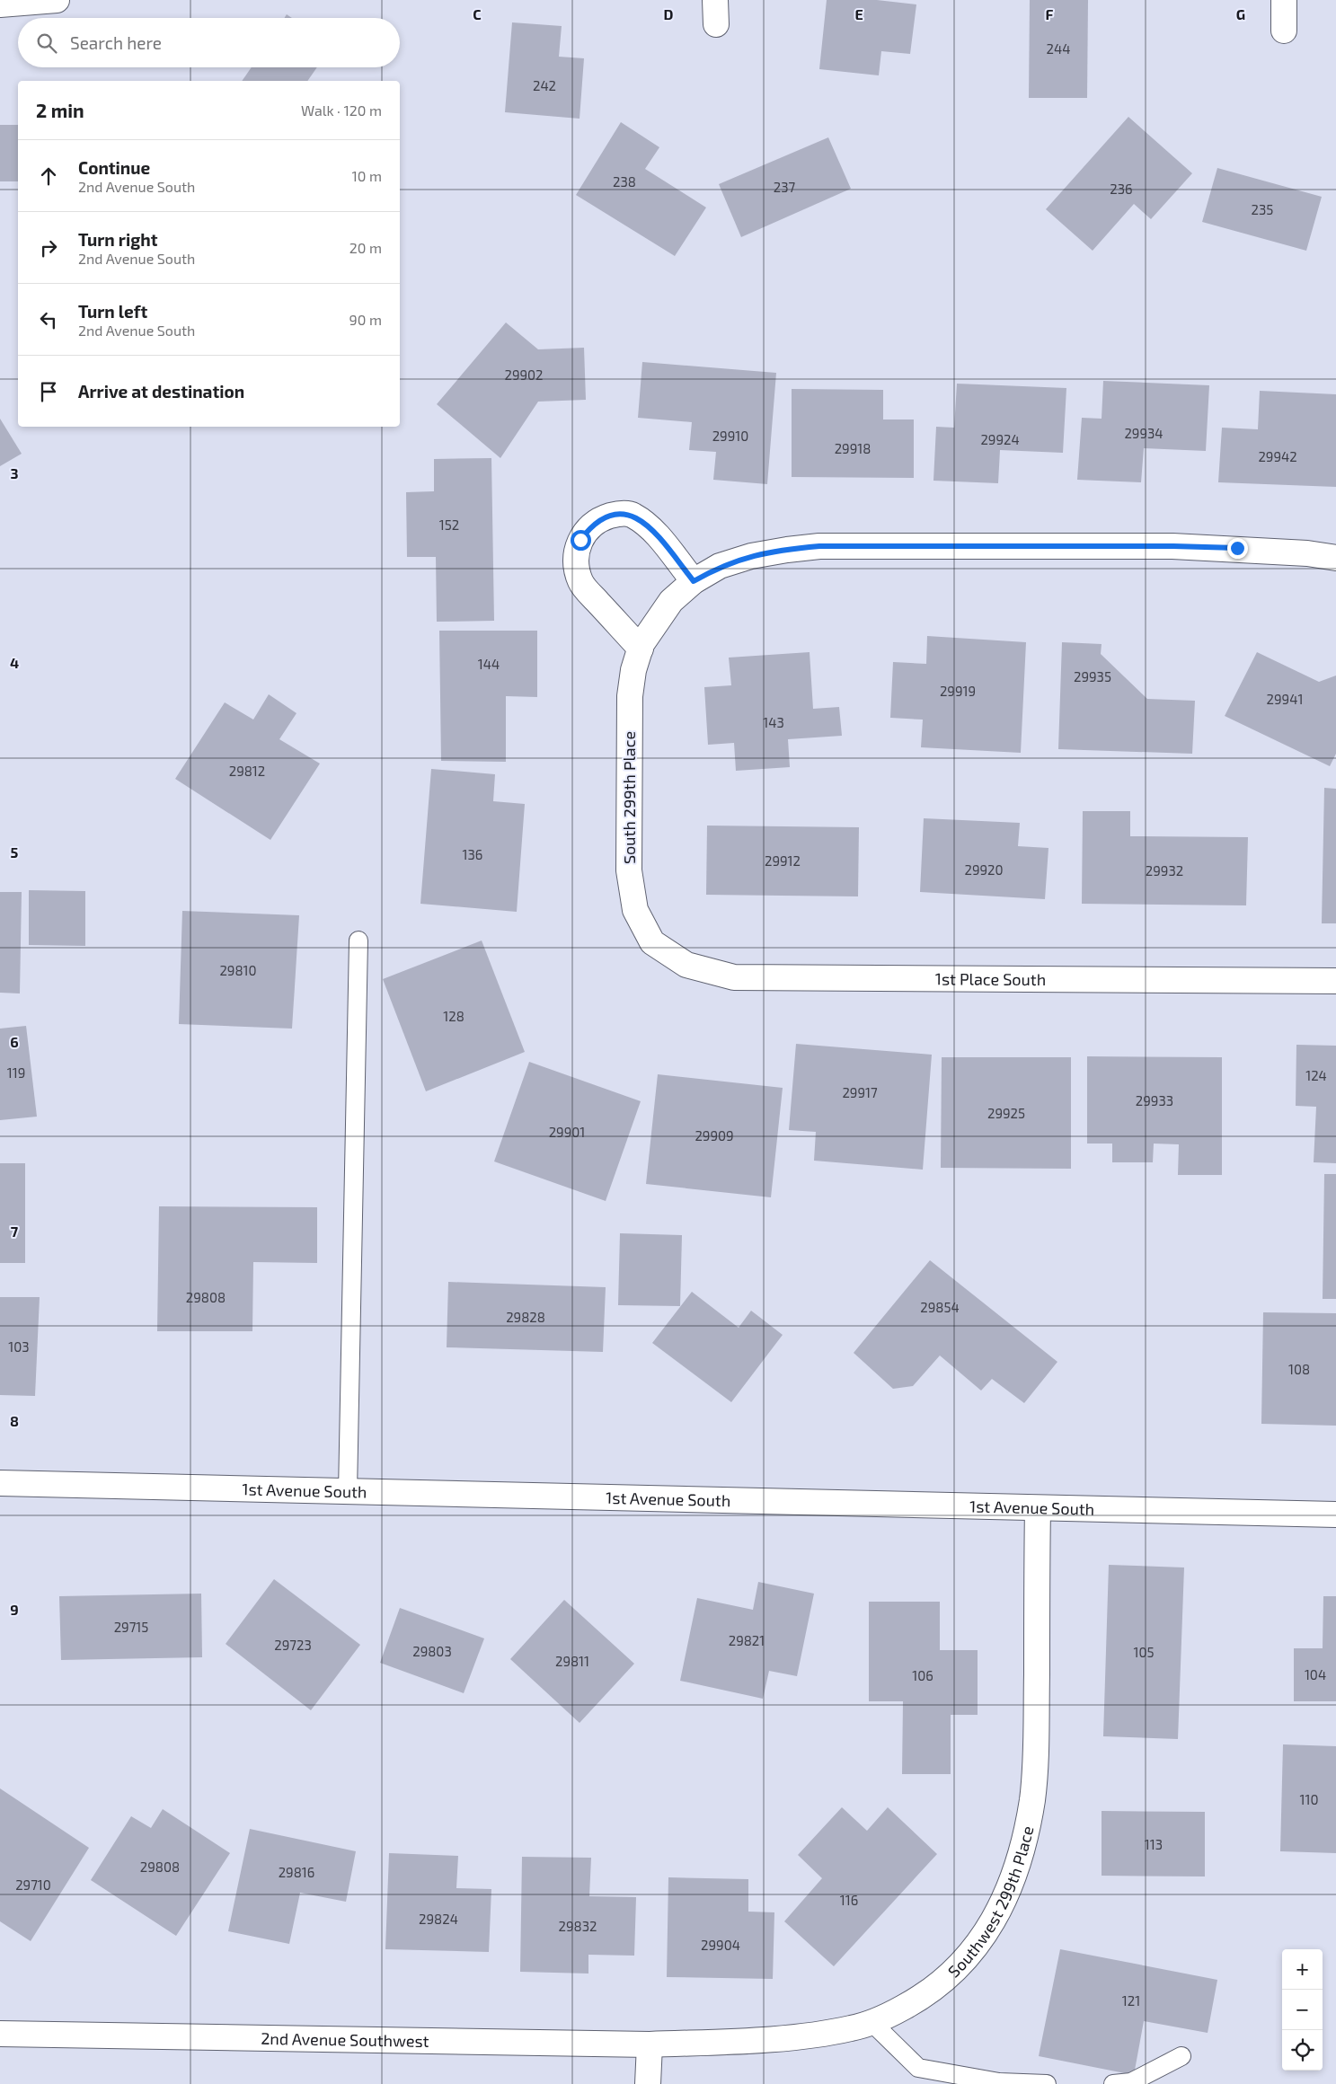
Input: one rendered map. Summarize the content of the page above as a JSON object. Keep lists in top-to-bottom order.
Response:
{
  "streets": {
    "street": [
      "South 299th Place",
      "1st Place South",
      "1st Avenue South",
      "Southwest 299th Place",
      "2nd Avenue Southwest"
    ]
  },
  "crossings": [
    ["South 299th Place", "1st Place South"],
    ["1st Avenue South", "Southwest 299th Place"],
    ["Southwest 299th Place", "2nd Avenue Southwest"]
  ],
  "house_numbers": [
    "244",
    "242",
    "238",
    "237",
    "236",
    "235",
    "29902",
    "29934",
    "29910",
    "29924",
    "29918",
    "29942",
    "152",
    "144",
    "29935",
    "29919",
    "29941",
    "143",
    "29812",
    "136",
    "29912",
    "29920",
    "29932",
    "29810",
    "128",
    "119",
    "124",
    "29917",
    "29933",
    "29925",
    "29901",
    "29909",
    "29808",
    "29854",
    "29828",
    "103",
    "108",
    "29715",
    "29821",
    "29723",
    "29803",
    "105",
    "29811",
    "104",
    "106",
    "110",
    "113",
    "29808",
    "29816",
    "29710",
    "116",
    "29824",
    "29832",
    "29904",
    "121"
  ],
  "page": {
    "search": "Search here",
    "heading": ["2 min", "Walk · 120 m"],
    "list": [
      ["Continue", "2nd Avenue South", "10 m"],
      ["Turn right", "2nd Avenue South", "20 m"],
      ["Turn left", "2nd Avenue South", "90 m"],
      "Arrive at destination"
    ],
    "map_buttons": ["+", "−"]
  },
  "grid": {
    "columns": [
      "C",
      "D",
      "E",
      "F",
      "G"
    ],
    "rows": [
      "3",
      "4",
      "5",
      "6",
      "7",
      "8",
      "9"
    ]
  }
}
